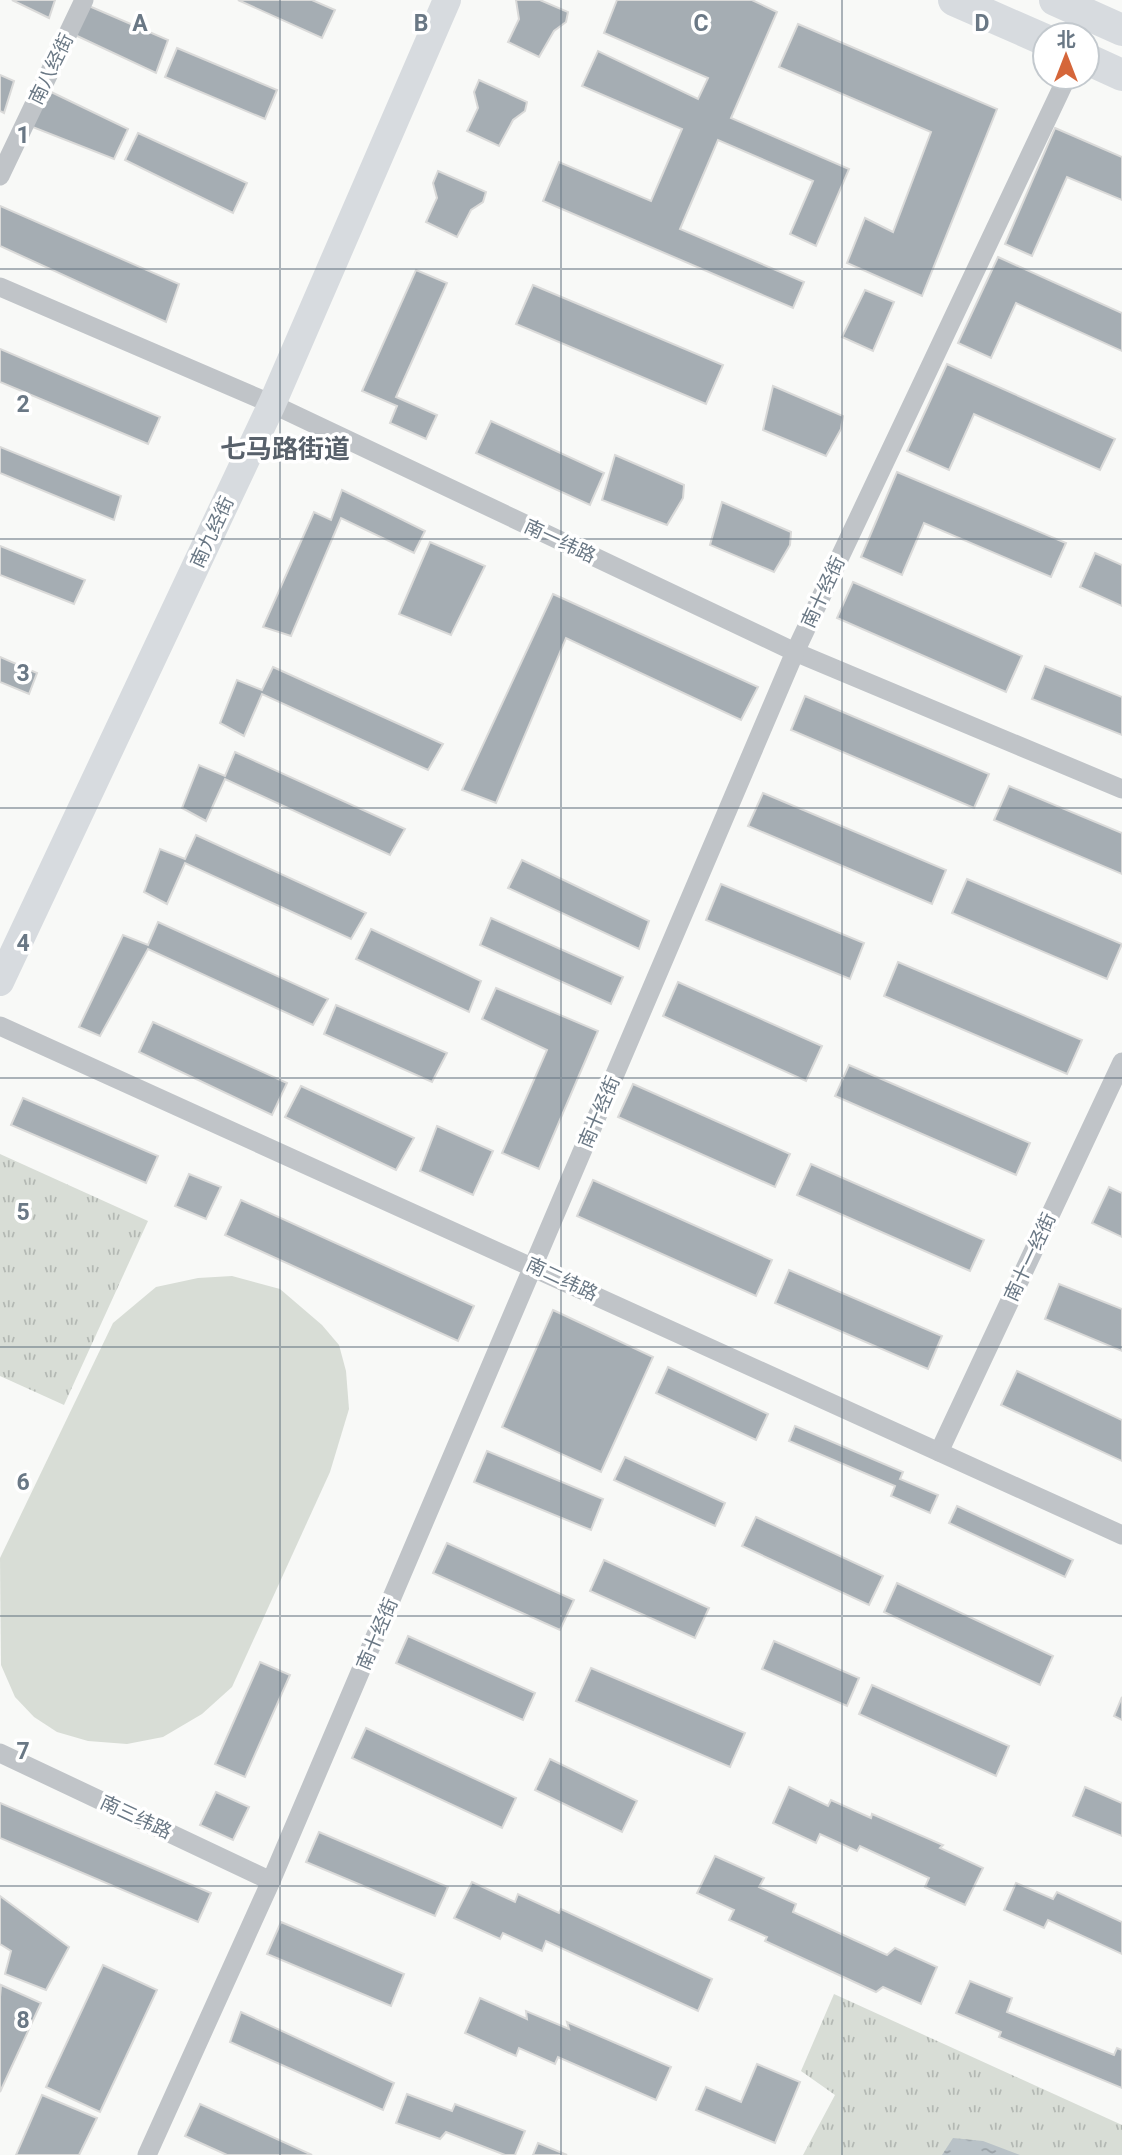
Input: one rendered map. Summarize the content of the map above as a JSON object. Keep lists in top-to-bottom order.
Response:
{
  "streets": {
    "main road": ["南九经街"],
    "street": [
      "南八经街",
      "南一纬路",
      "南十经街",
      "南十一经街",
      "南二纬路",
      "南三纬路"
    ]
  },
  "crossings": [
    ["南九经街", "南一纬路"],
    ["南一纬路", "南十经街"],
    ["南十经街", "南二纬路"],
    ["南十经街", "南三纬路"],
    ["南十一经街", "南二纬路"]
  ],
  "districts": ["七马路街道"],
  "north": "top",
  "grid": {
    "columns": [
      "A",
      "B",
      "C",
      "D"
    ],
    "rows": [
      "1",
      "2",
      "3",
      "4",
      "5",
      "6",
      "7",
      "8"
    ]
  }
}
